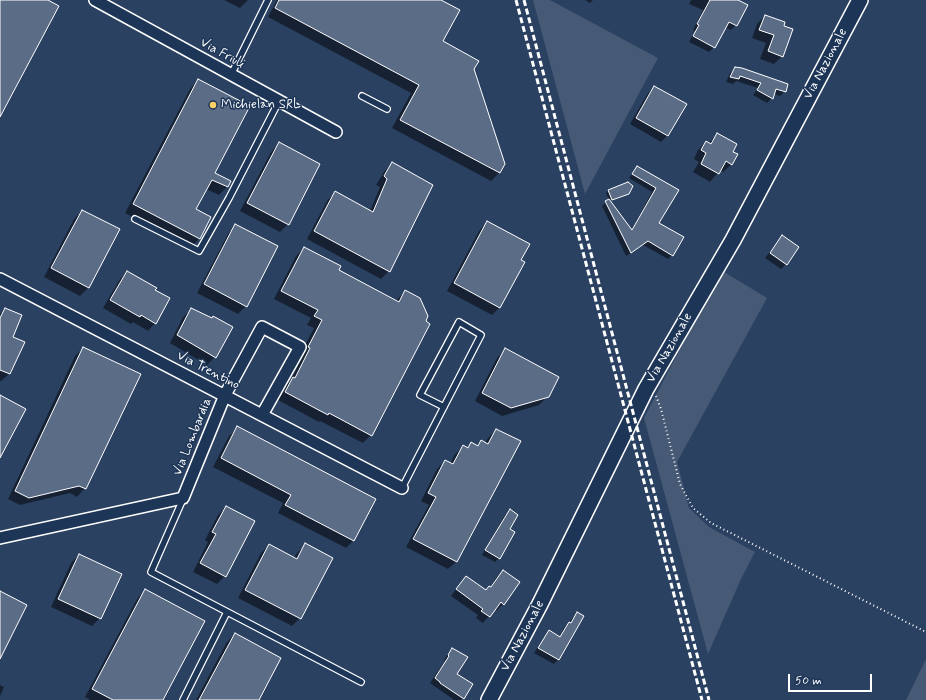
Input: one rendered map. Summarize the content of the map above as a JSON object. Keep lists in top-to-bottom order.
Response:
{
  "streets": {
    "street": [
      "Via Friuli",
      "Via Nazionale",
      "Via Trentino",
      "Via Lombardia"
    ]
  },
  "crossings": [
    ["Via Trentino", "Via Lombardia"]
  ],
  "places": ["Michielan SRL"],
  "scale_bar": "50 m"
}
